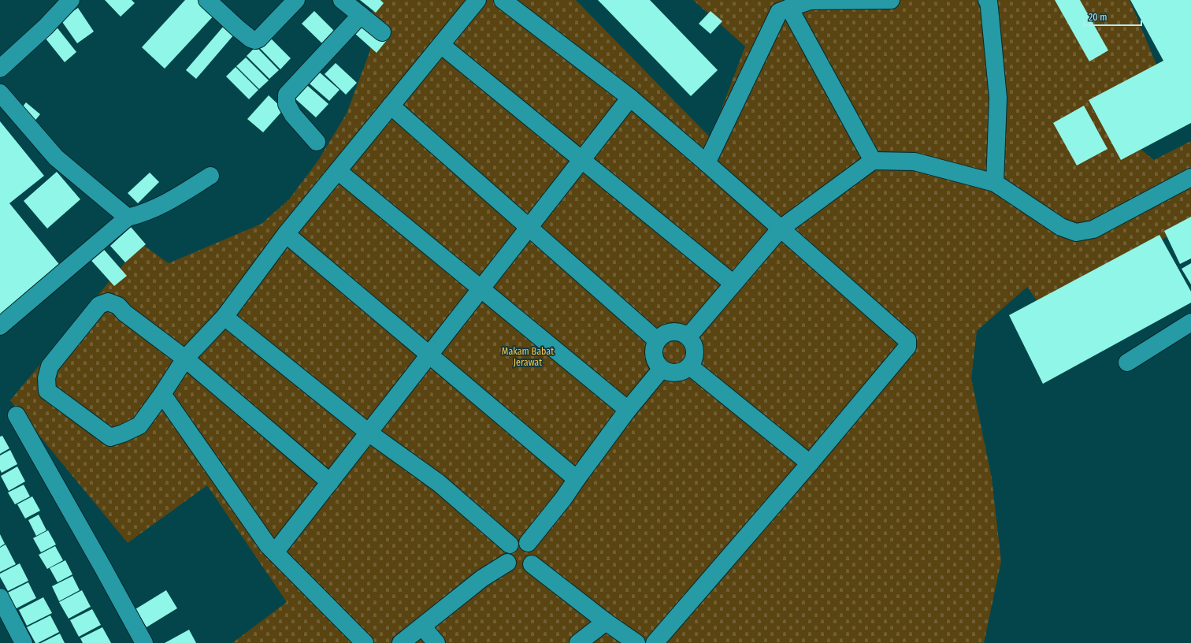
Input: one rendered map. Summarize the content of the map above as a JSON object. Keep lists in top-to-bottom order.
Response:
{
  "parks": ["Makam Babat Jerawat"],
  "scale_bar": "20 m"
}
